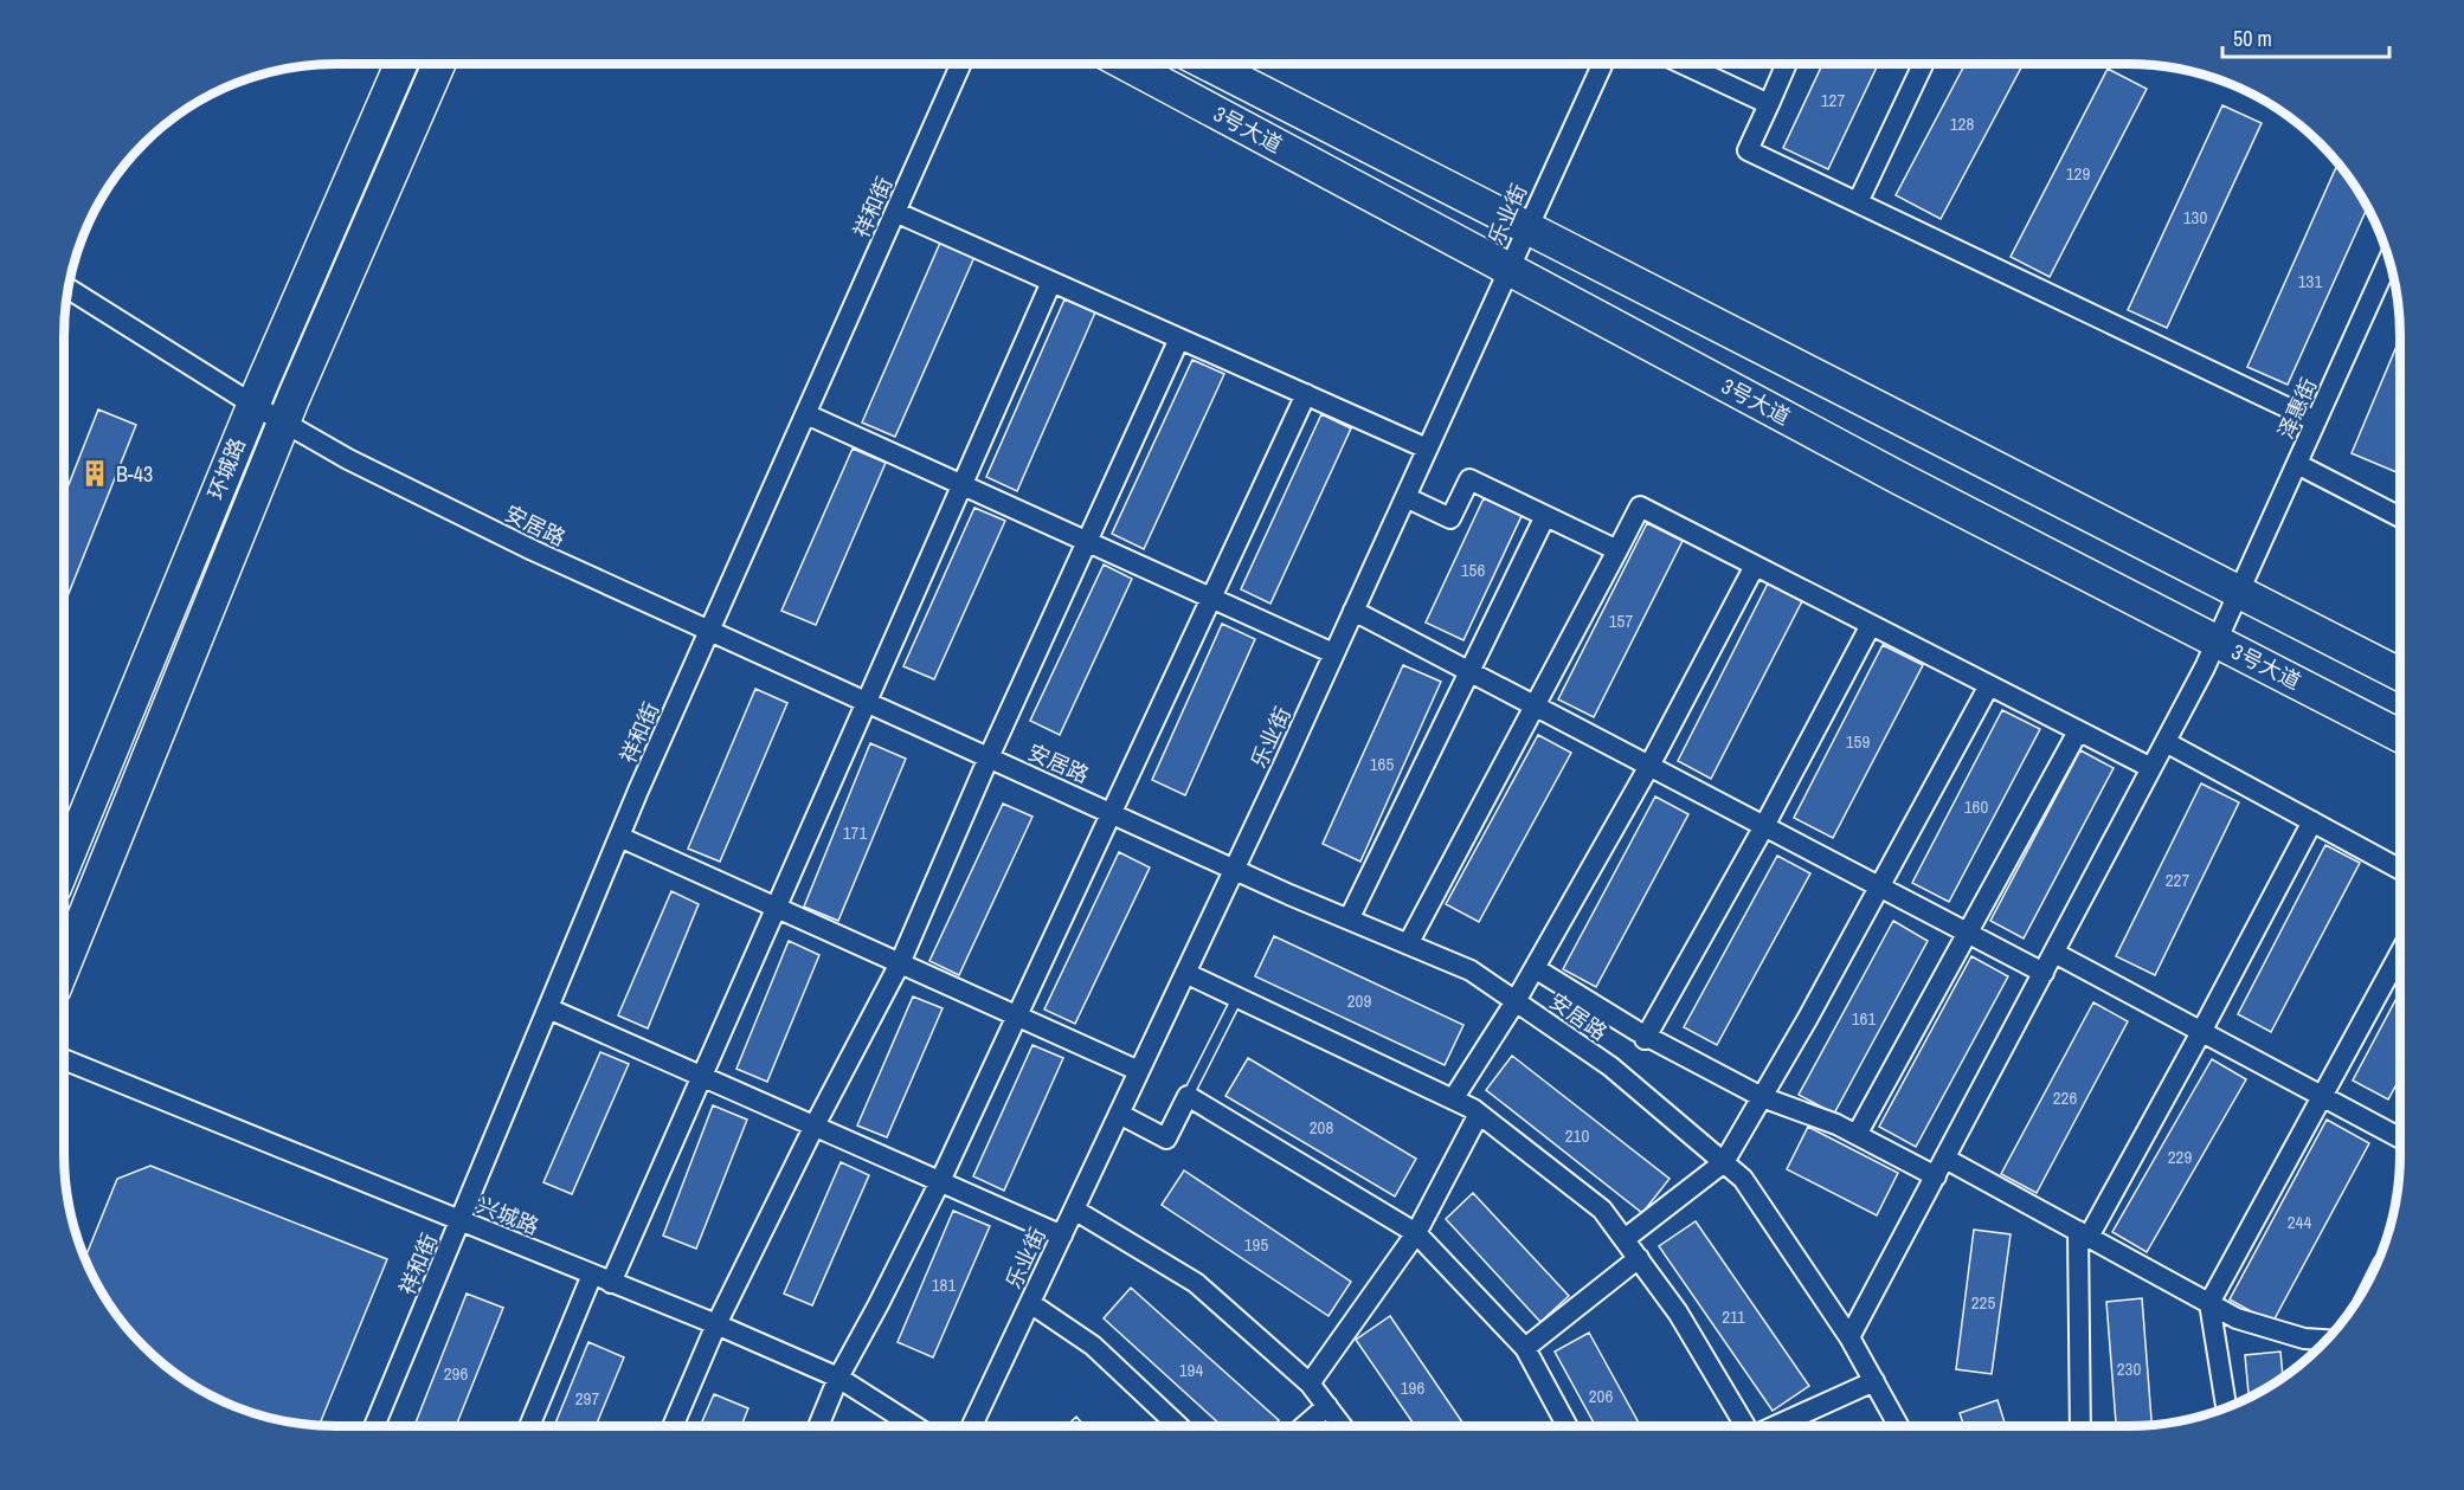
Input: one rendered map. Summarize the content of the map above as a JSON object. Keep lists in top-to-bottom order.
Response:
{
  "streets": {
    "main road": ["3号大道", "环城路"],
    "street": [
      "祥和街",
      "乐业街",
      "泽惠街",
      "安居路",
      "兴城路"
    ]
  },
  "crossings": [
    ["3号大道", "乐业街"],
    ["3号大道", "泽惠街"],
    ["祥和街", "安居路"],
    ["祥和街", "兴城路"],
    ["乐业街", "安居路"],
    ["泽惠街", "安居路"],
    ["环城路", "安居路"]
  ],
  "places": {
    "building": ["B-43"]
  },
  "house_numbers": [
    "127",
    "128",
    "129",
    "130",
    "131",
    "156",
    "157",
    "159",
    "165",
    "160",
    "171",
    "227",
    "209",
    "161",
    "226",
    "208",
    "210",
    "229",
    "244",
    "195",
    "181",
    "225",
    "211",
    "230",
    "194",
    "296",
    "196",
    "206",
    "297"
  ],
  "scale_bar": "50 m"
}
